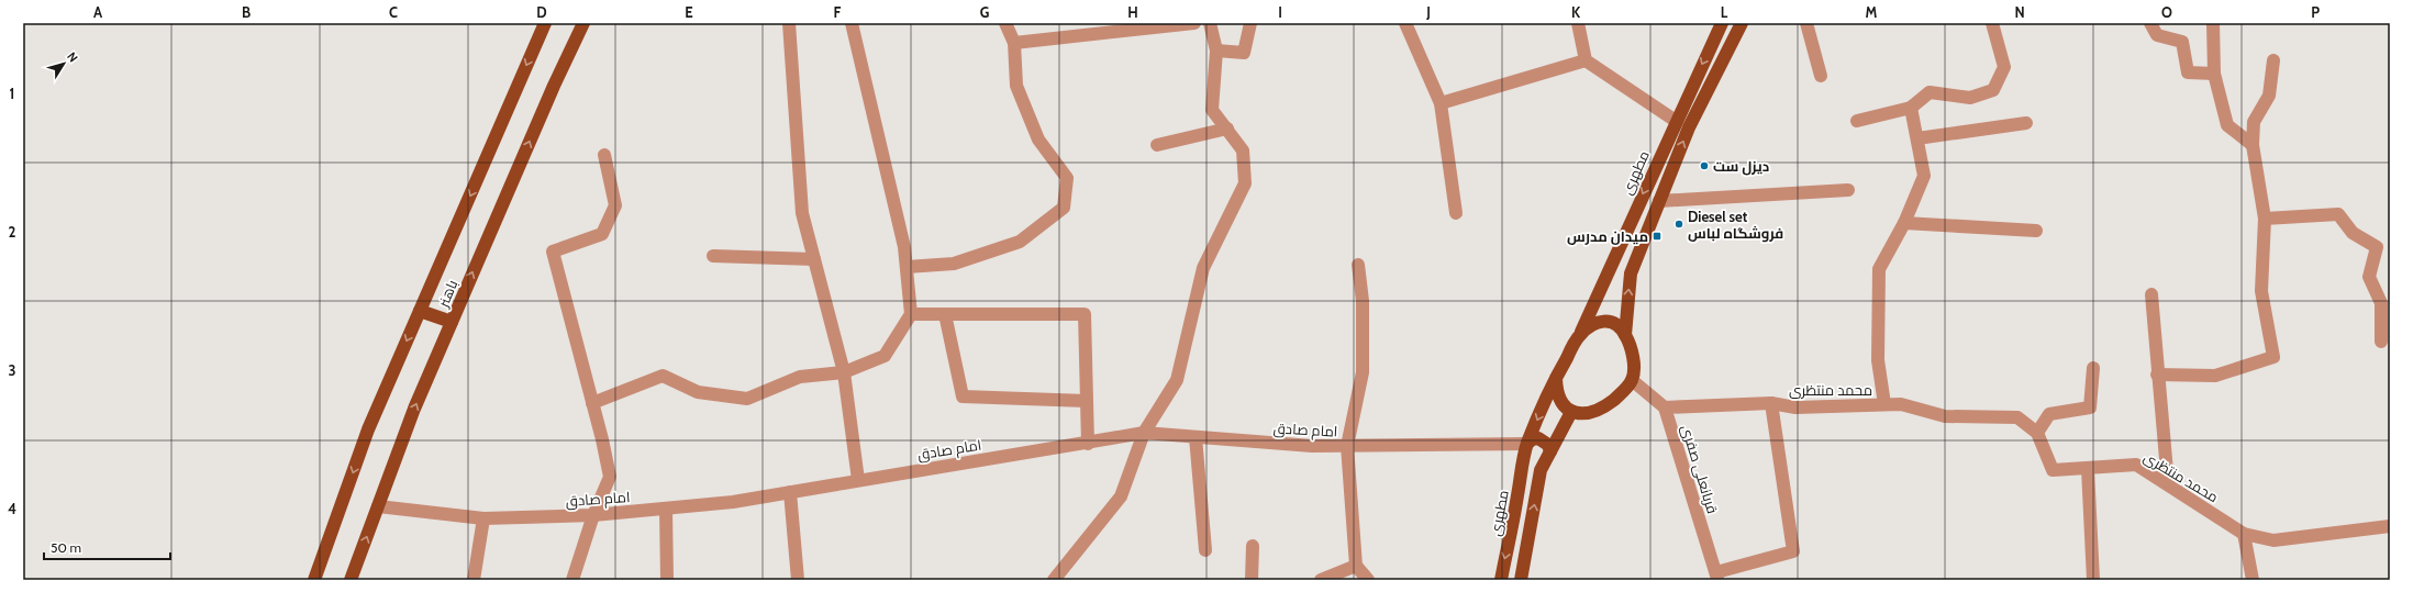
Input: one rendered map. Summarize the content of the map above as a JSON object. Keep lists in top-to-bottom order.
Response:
{
  "streets": {
    "main road": ["مطهری", "باهنر"],
    "street": ["محمد منتظری", "امام صادق", "قربانعلی صفری"]
  },
  "crossings": [
    ["مطهری", "امام صادق"],
    ["باهنر", "امام صادق"],
    ["محمد منتظری", "قربانعلی صفری"]
  ],
  "places": {
    "other": ["دیزل ست", "Diesel set فروشگاه لباس"],
    "transit": ["میدان مدرس"]
  },
  "scale_bar": "50 m",
  "north": "top right",
  "grid": {
    "columns": [
      "A",
      "B",
      "C",
      "D",
      "E",
      "F",
      "G",
      "H",
      "I",
      "J",
      "K",
      "L",
      "M",
      "N",
      "O",
      "P"
    ],
    "rows": [
      "1",
      "2",
      "3",
      "4"
    ]
  }
}
